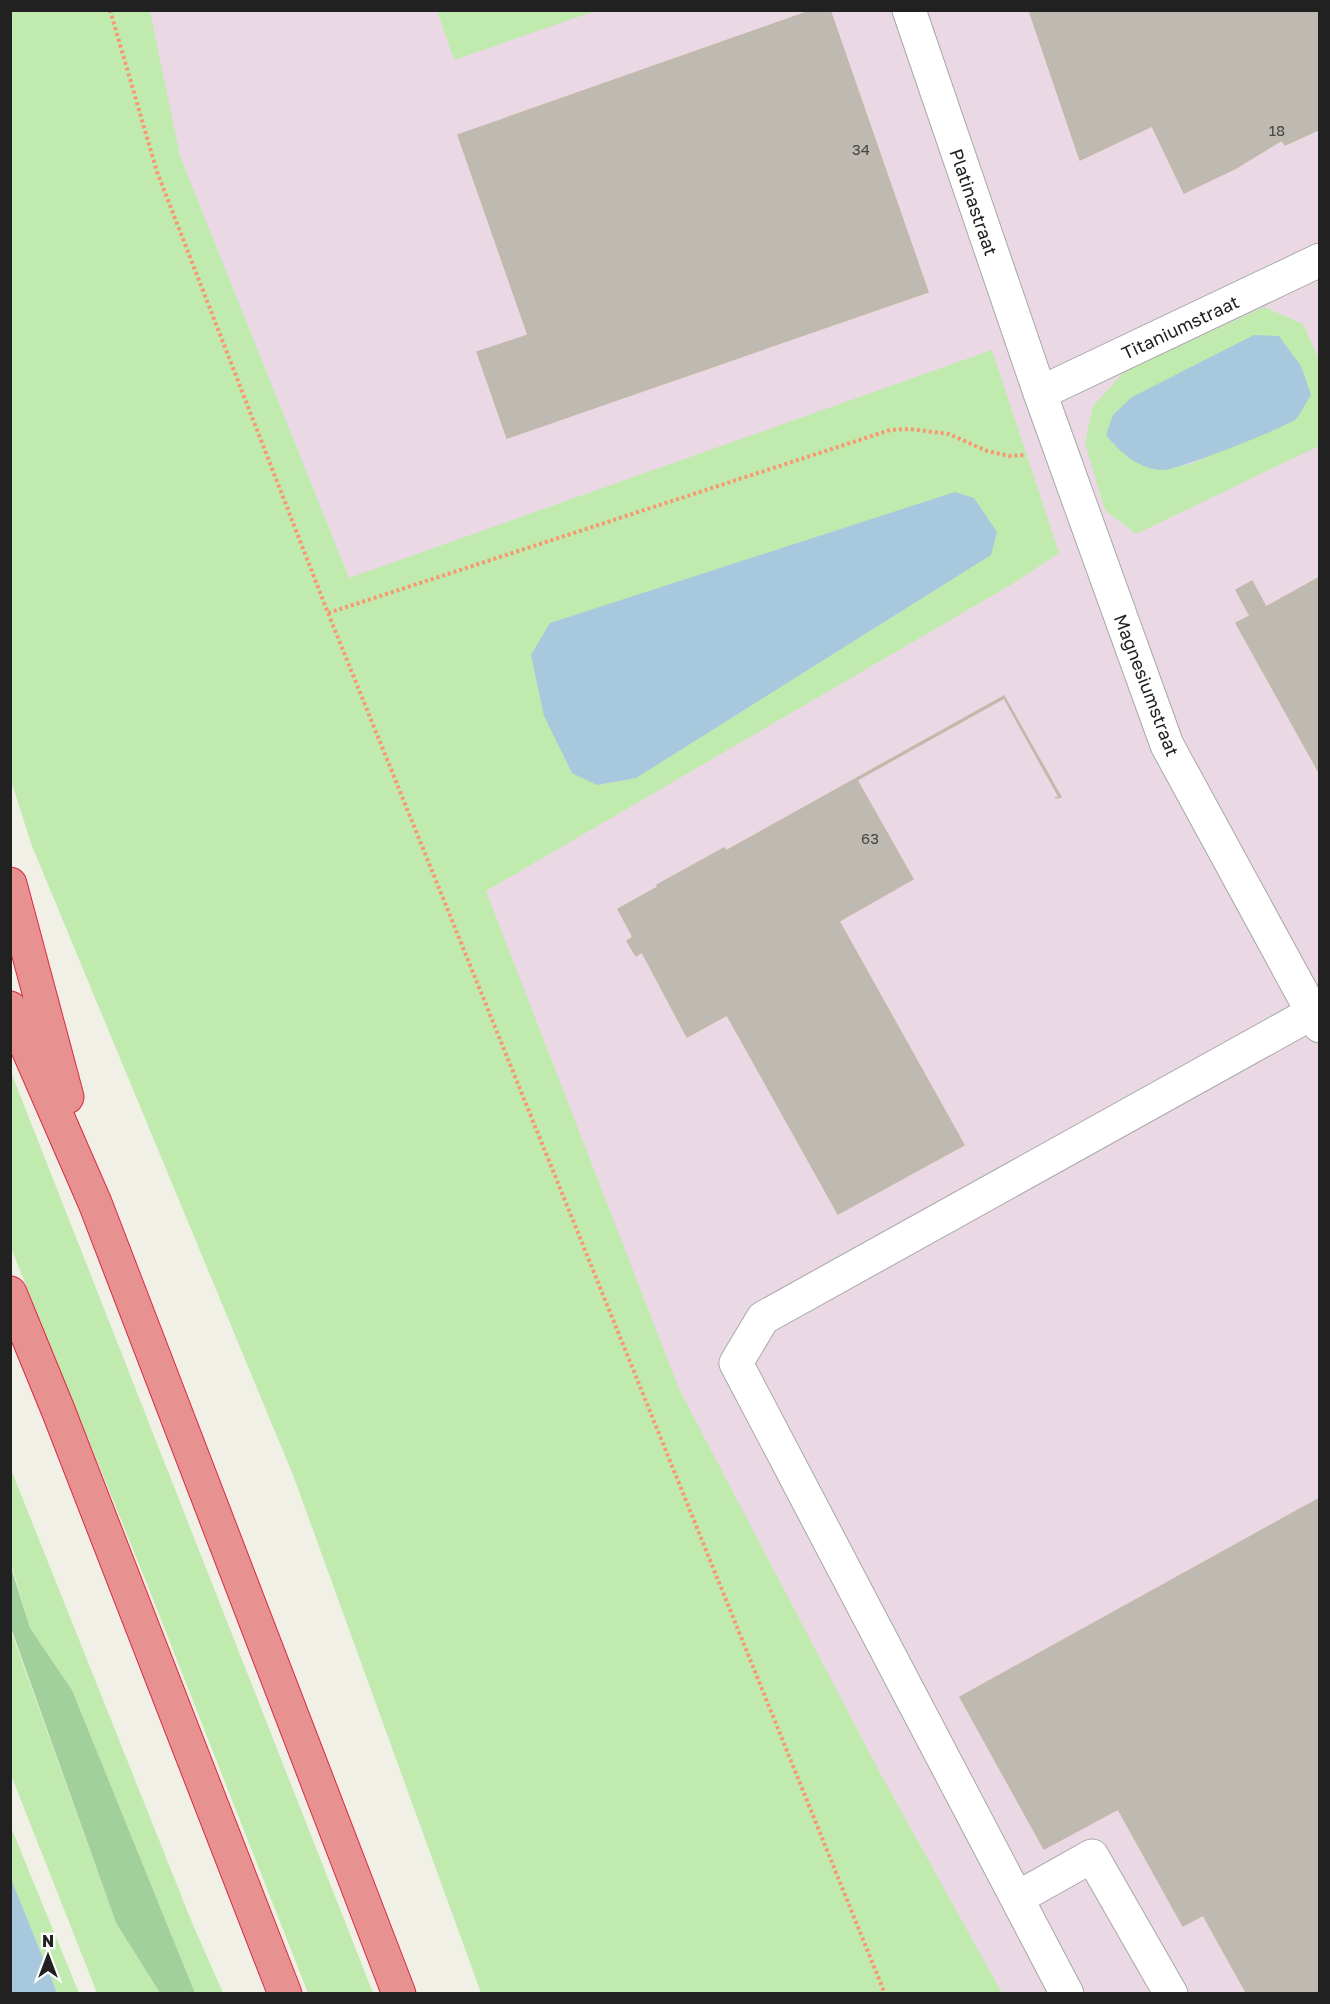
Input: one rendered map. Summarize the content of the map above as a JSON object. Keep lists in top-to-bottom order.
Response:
{
  "streets": {
    "street": ["Platinastraat", "Titaniumstraat", "Magnesiumstraat"]
  },
  "crossings": [
    ["Platinastraat", "Titaniumstraat"],
    ["Platinastraat", "Magnesiumstraat"],
    ["Titaniumstraat", "Magnesiumstraat"]
  ],
  "house_numbers": ["18", "34", "63"],
  "north": "top"
}
